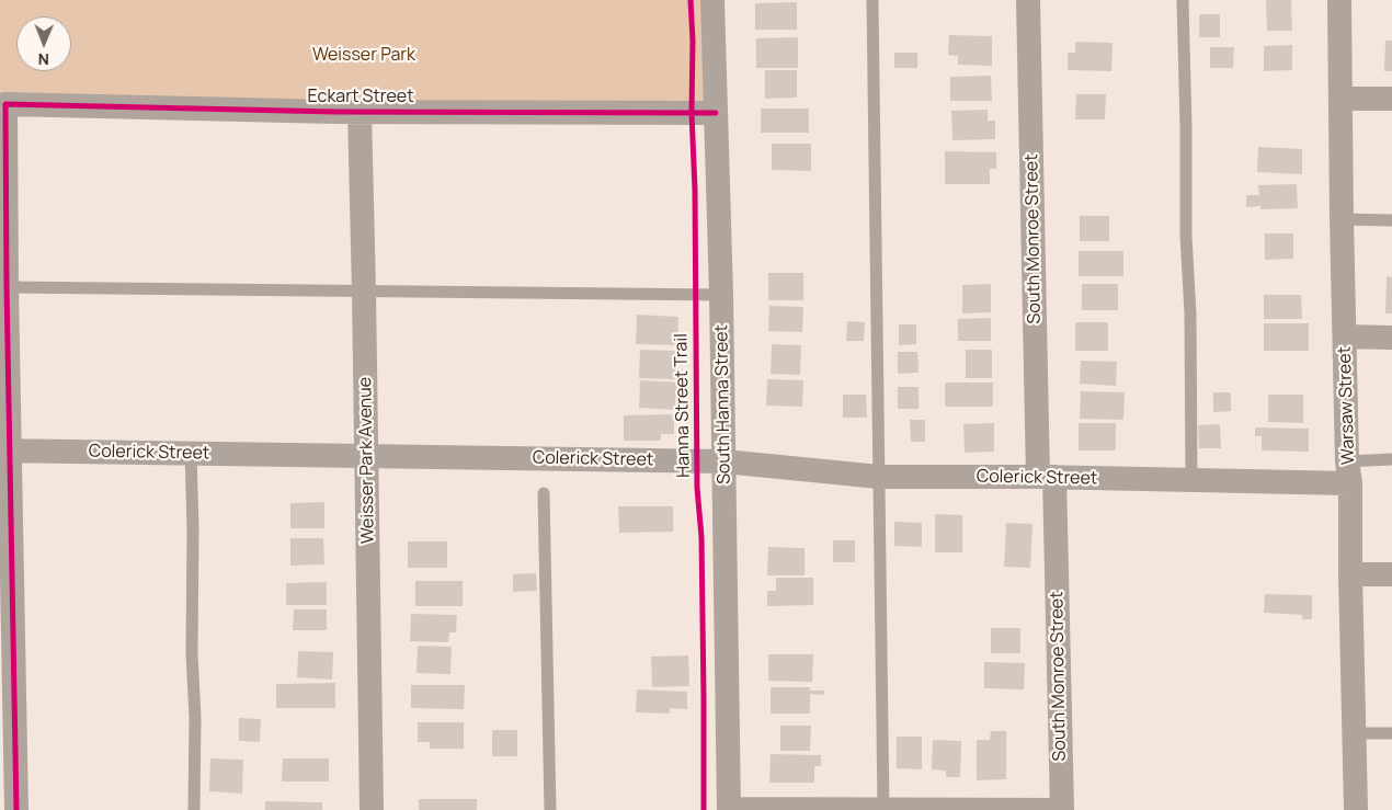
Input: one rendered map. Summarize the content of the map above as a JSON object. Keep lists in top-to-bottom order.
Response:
{
  "streets": {
    "street": [
      "Eckart Street",
      "South Monroe Street",
      "South Hanna Street",
      "Warsaw Street",
      "Colerick Street",
      "Weisser Park Avenue"
    ],
    "cycle path": ["Hanna Street Trail"]
  },
  "crossings": [
    ["Eckart Street", "South Hanna Street"],
    ["Eckart Street", "Weisser Park Avenue"],
    ["South Monroe Street", "Colerick Street"],
    ["South Hanna Street", "Colerick Street"],
    ["Warsaw Street", "Colerick Street"],
    ["Colerick Street", "Weisser Park Avenue"]
  ],
  "parks": ["Weisser Park"],
  "north": "bottom"
}
